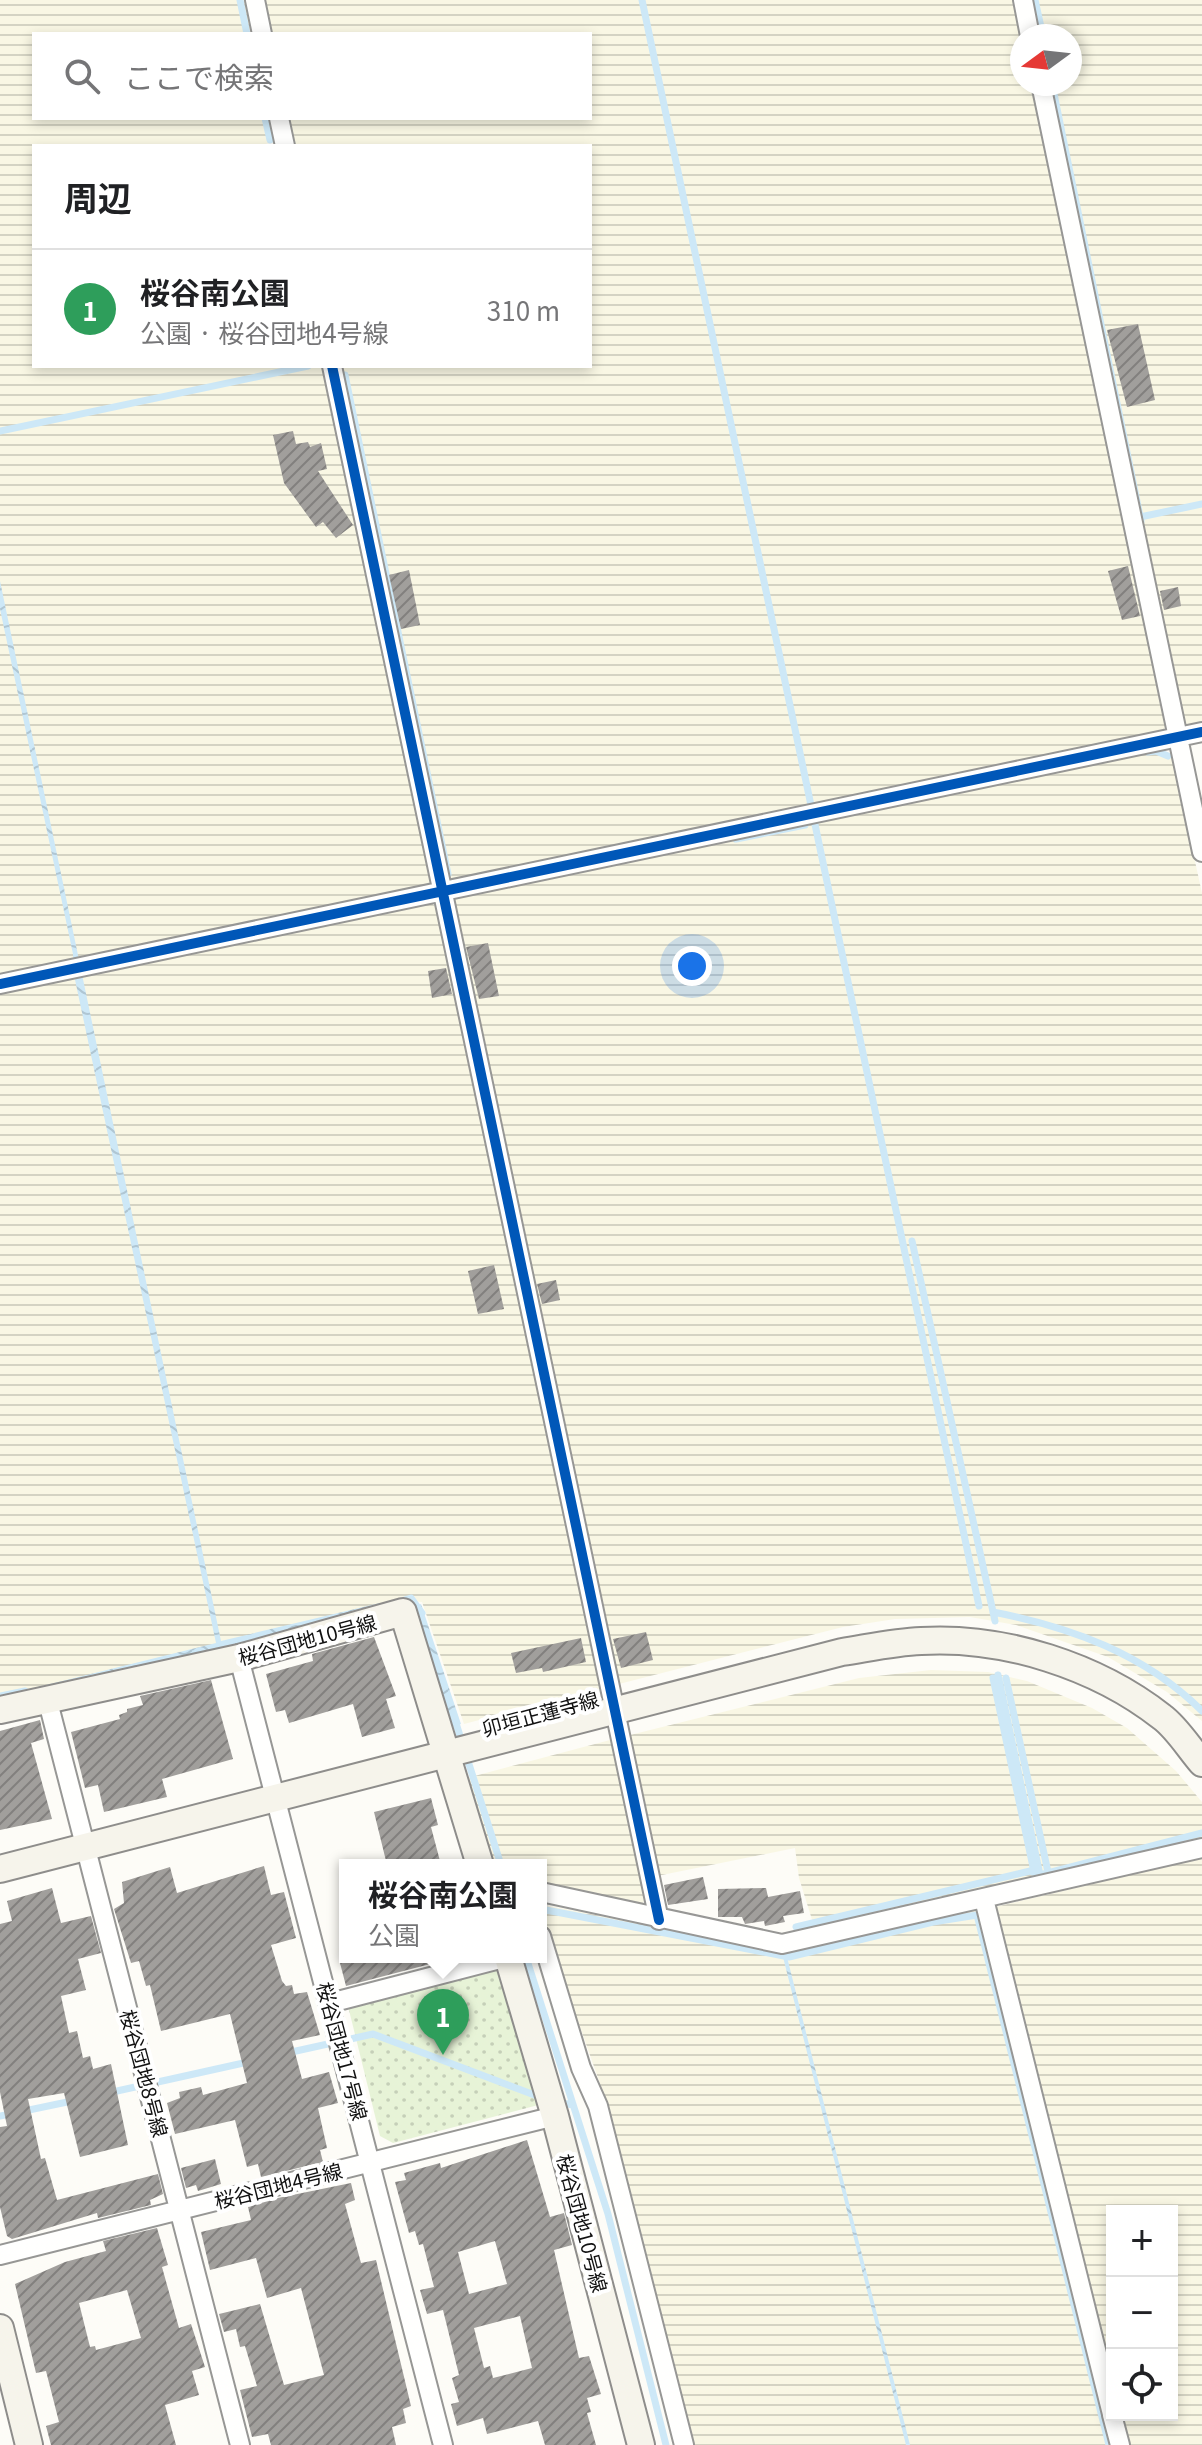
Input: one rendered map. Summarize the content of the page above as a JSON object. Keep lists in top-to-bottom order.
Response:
{
  "streets": {
    "main road": ["桜谷団地10号線", "卯垣正蓮寺線"],
    "street": ["桜谷団地17号線", "桜谷団地8号線", "桜谷団地4号線"]
  },
  "crossings": [
    ["桜谷団地10号線", "卯垣正蓮寺線"],
    ["桜谷団地10号線", "桜谷団地17号線"],
    ["桜谷団地10号線", "桜谷団地8号線"],
    ["桜谷団地10号線", "桜谷団地4号線"],
    ["卯垣正蓮寺線", "桜谷団地17号線"],
    ["卯垣正蓮寺線", "桜谷団地8号線"],
    ["桜谷団地17号線", "桜谷団地4号線"],
    ["桜谷団地8号線", "桜谷団地4号線"]
  ],
  "north": "left",
  "page": {
    "search": "ここで検索",
    "heading": "周辺",
    "list": [
      {
        "mark": "1",
        "name": "桜谷南公園",
        "note": "公園 · 桜谷団地4号線",
        "value": "310 m"
      }
    ],
    "popup": ["桜谷南公園", "公園"],
    "pins": "1",
    "map_buttons": ["+", "−"]
  }
}
